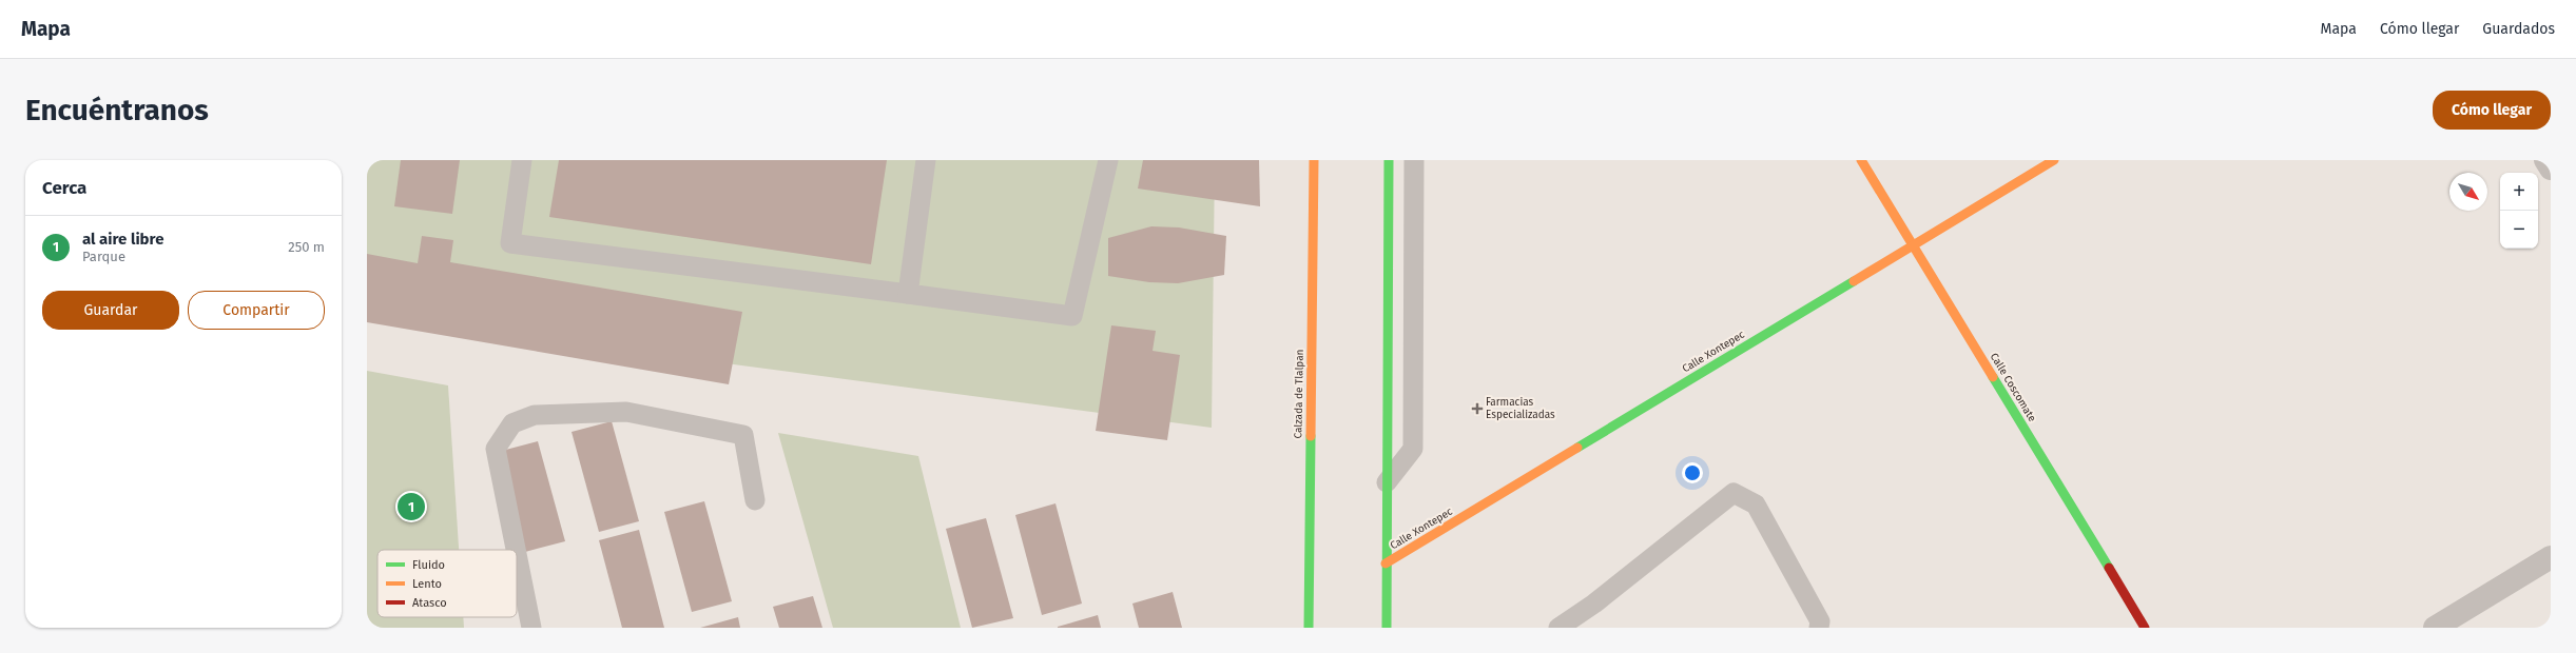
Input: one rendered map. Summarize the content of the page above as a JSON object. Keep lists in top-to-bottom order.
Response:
{
  "streets": {
    "street": ["Calle Xontepec", "Calle Coscomate", "Calzada de Tlalpan"]
  },
  "crossings": [
    ["Calle Xontepec", "Calle Coscomate"]
  ],
  "places": {
    "health": ["Farmacias Especializadas"]
  },
  "legend": ["Fluido", "Lento", "Atasco"],
  "north": "bottom right",
  "page": {
    "header": "Mapa",
    "nav": ["Mapa", "Cómo llegar", "Guardados"],
    "buttons": [
      "Cómo llegar",
      ["Guardar", "Compartir"]
    ],
    "title": "Encuéntranos",
    "heading": "Cerca",
    "map_buttons": ["+", "−"],
    "list": [
      {
        "mark": "1",
        "name": "al aire libre",
        "note": "Parque",
        "value": "250 m"
      }
    ],
    "pins": "1"
  }
}
